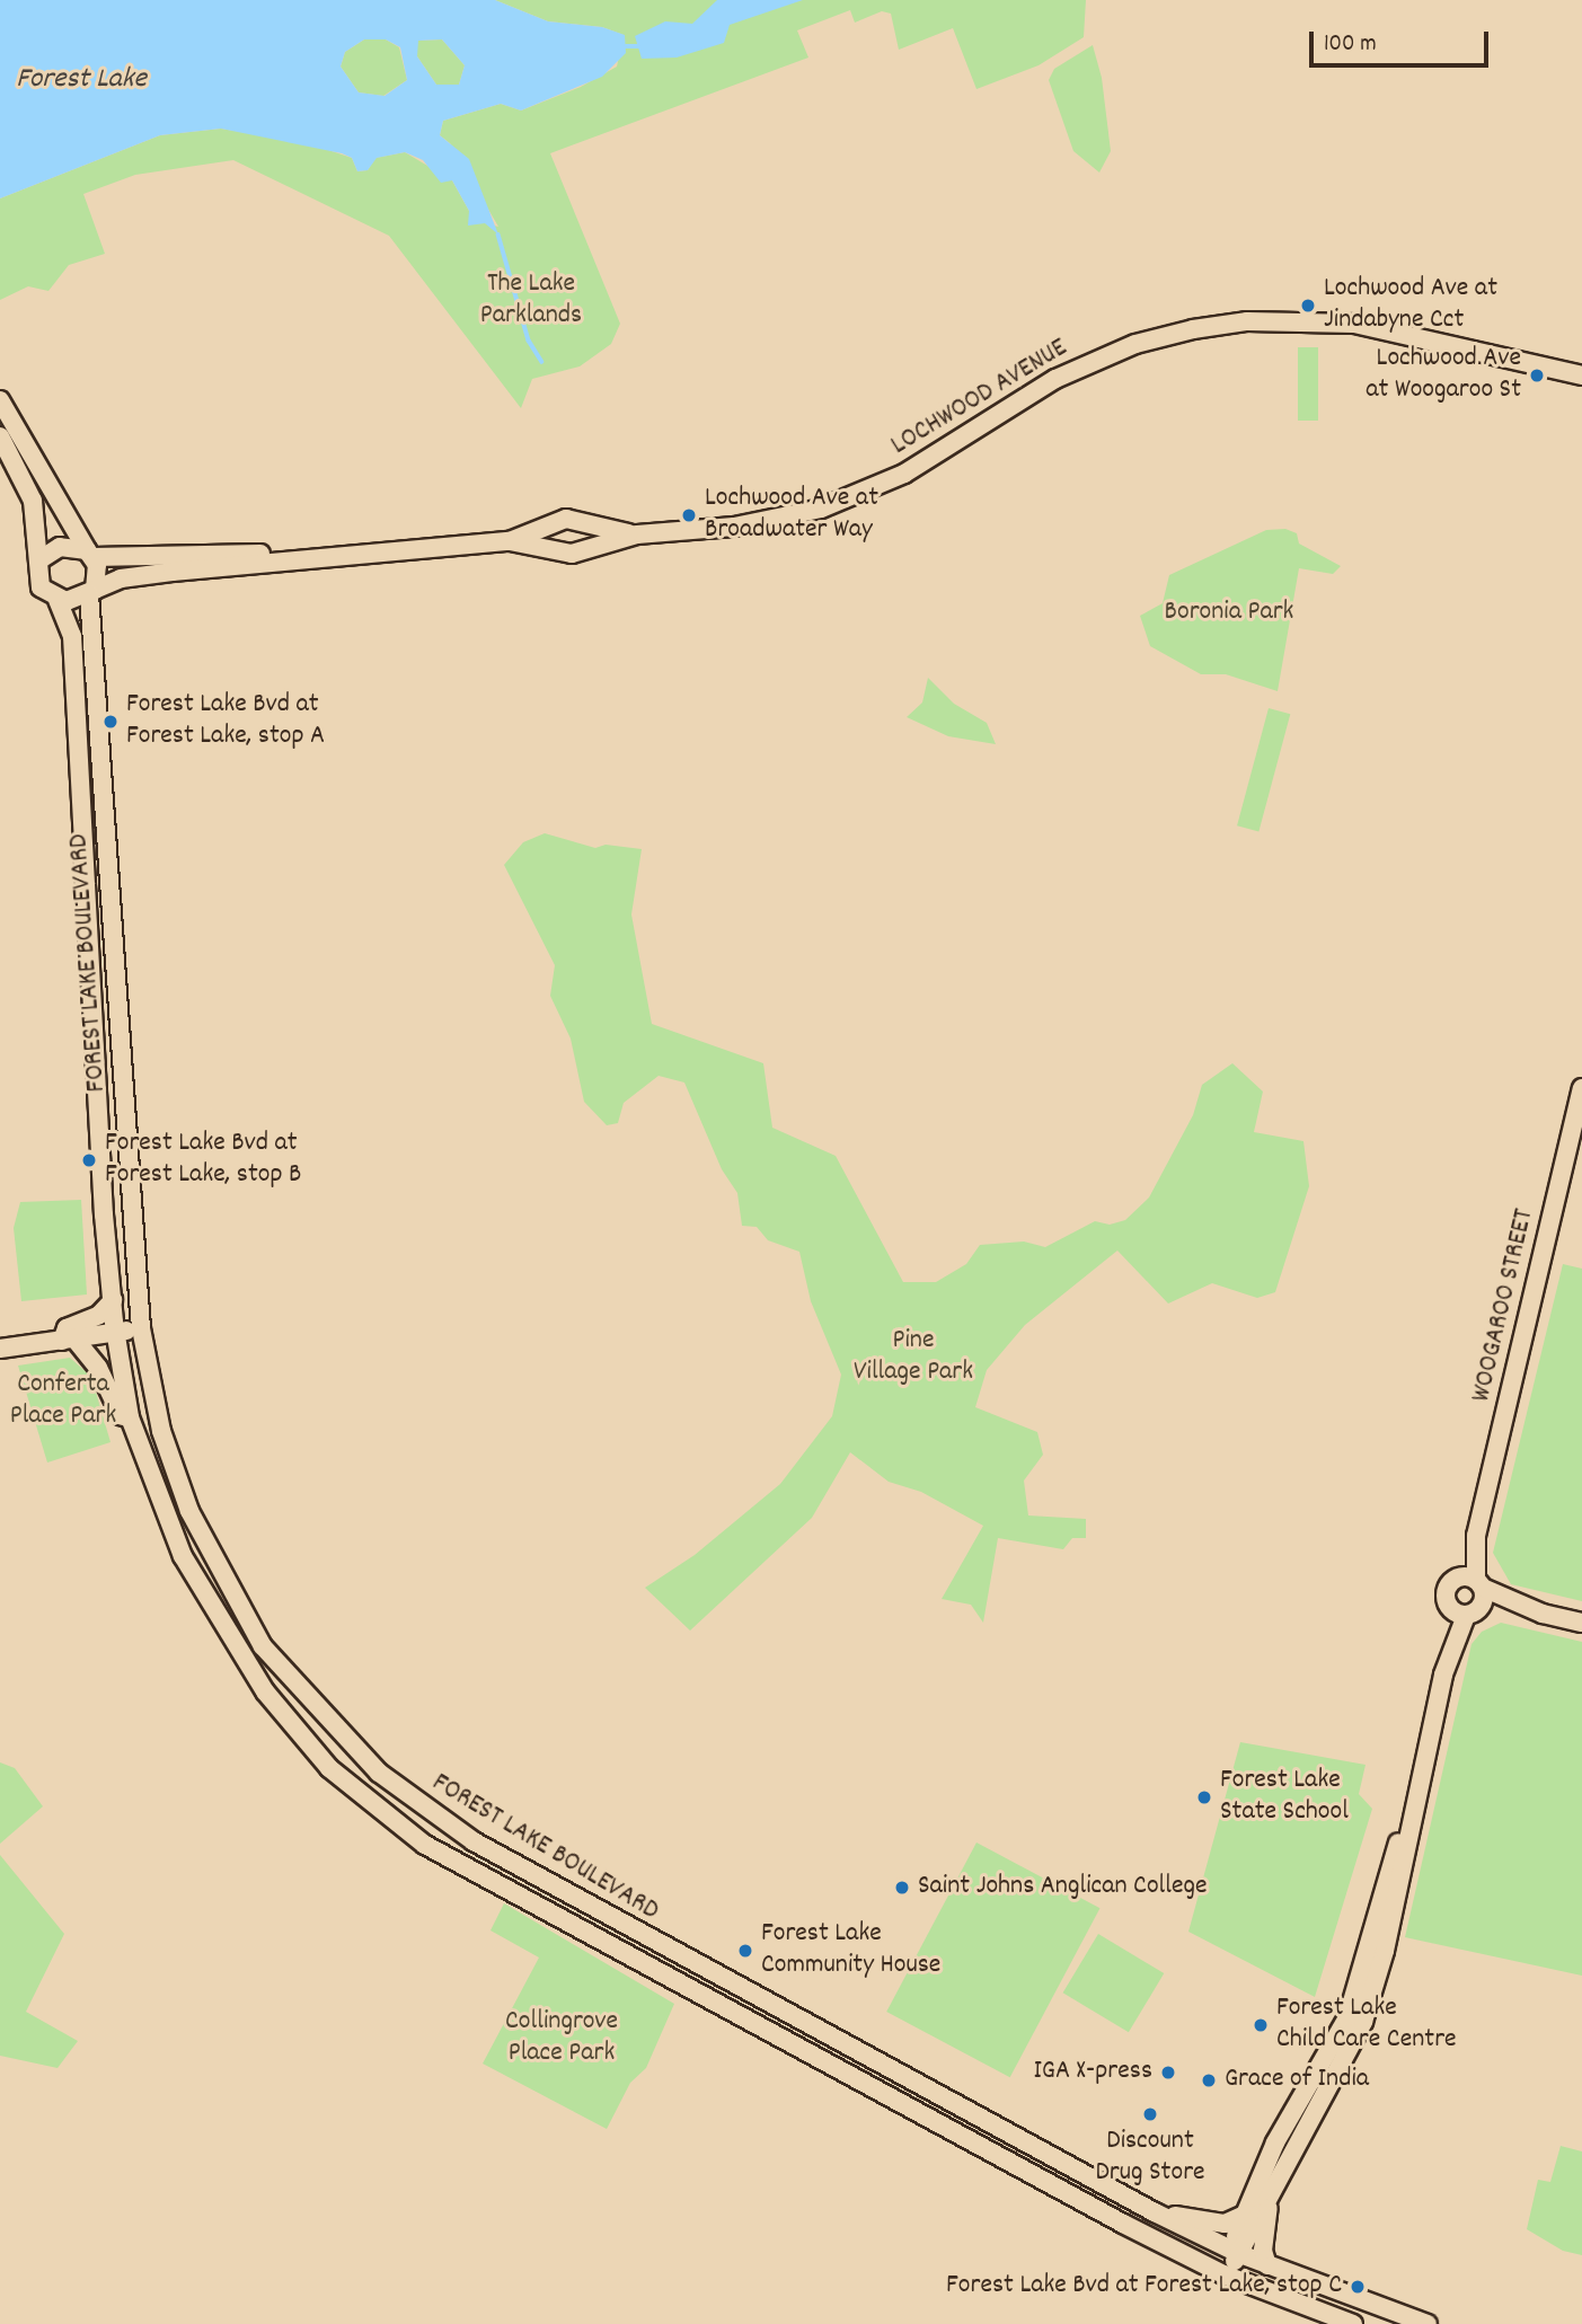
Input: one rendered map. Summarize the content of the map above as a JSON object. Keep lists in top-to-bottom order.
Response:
{
  "streets": {
    "main road": ["LOCHWOOD AVENUE", "FOREST LAKE BOULEVARD", "WOOGAROO STREET"]
  },
  "crossings": [
    ["LOCHWOOD AVENUE", "FOREST LAKE BOULEVARD"]
  ],
  "water": ["Forest Lake"],
  "parks": [
    "The Lake Parklands",
    "Boronia Park",
    "Pine Village Park",
    "Conferta Place Park",
    "Collingrove Place Park"
  ],
  "places": [
    "Lochwood Ave at Jindabyne Cct",
    "Lochwood Ave at Woogaroo St",
    "Lochwood Ave at Broadwater Way",
    "Forest Lake Bvd at Forest Lake, stop A",
    "Forest Lake Bvd at Forest Lake, stop B",
    "Forest Lake State School",
    "Saint Johns Anglican College",
    "Forest Lake Community House",
    "Forest Lake Child Care Centre",
    "IGA X-press",
    "Grace of India",
    "Discount Drug Store",
    "Forest Lake Bvd at Forest Lake, stop C"
  ],
  "scale_bar": "100 m"
}
